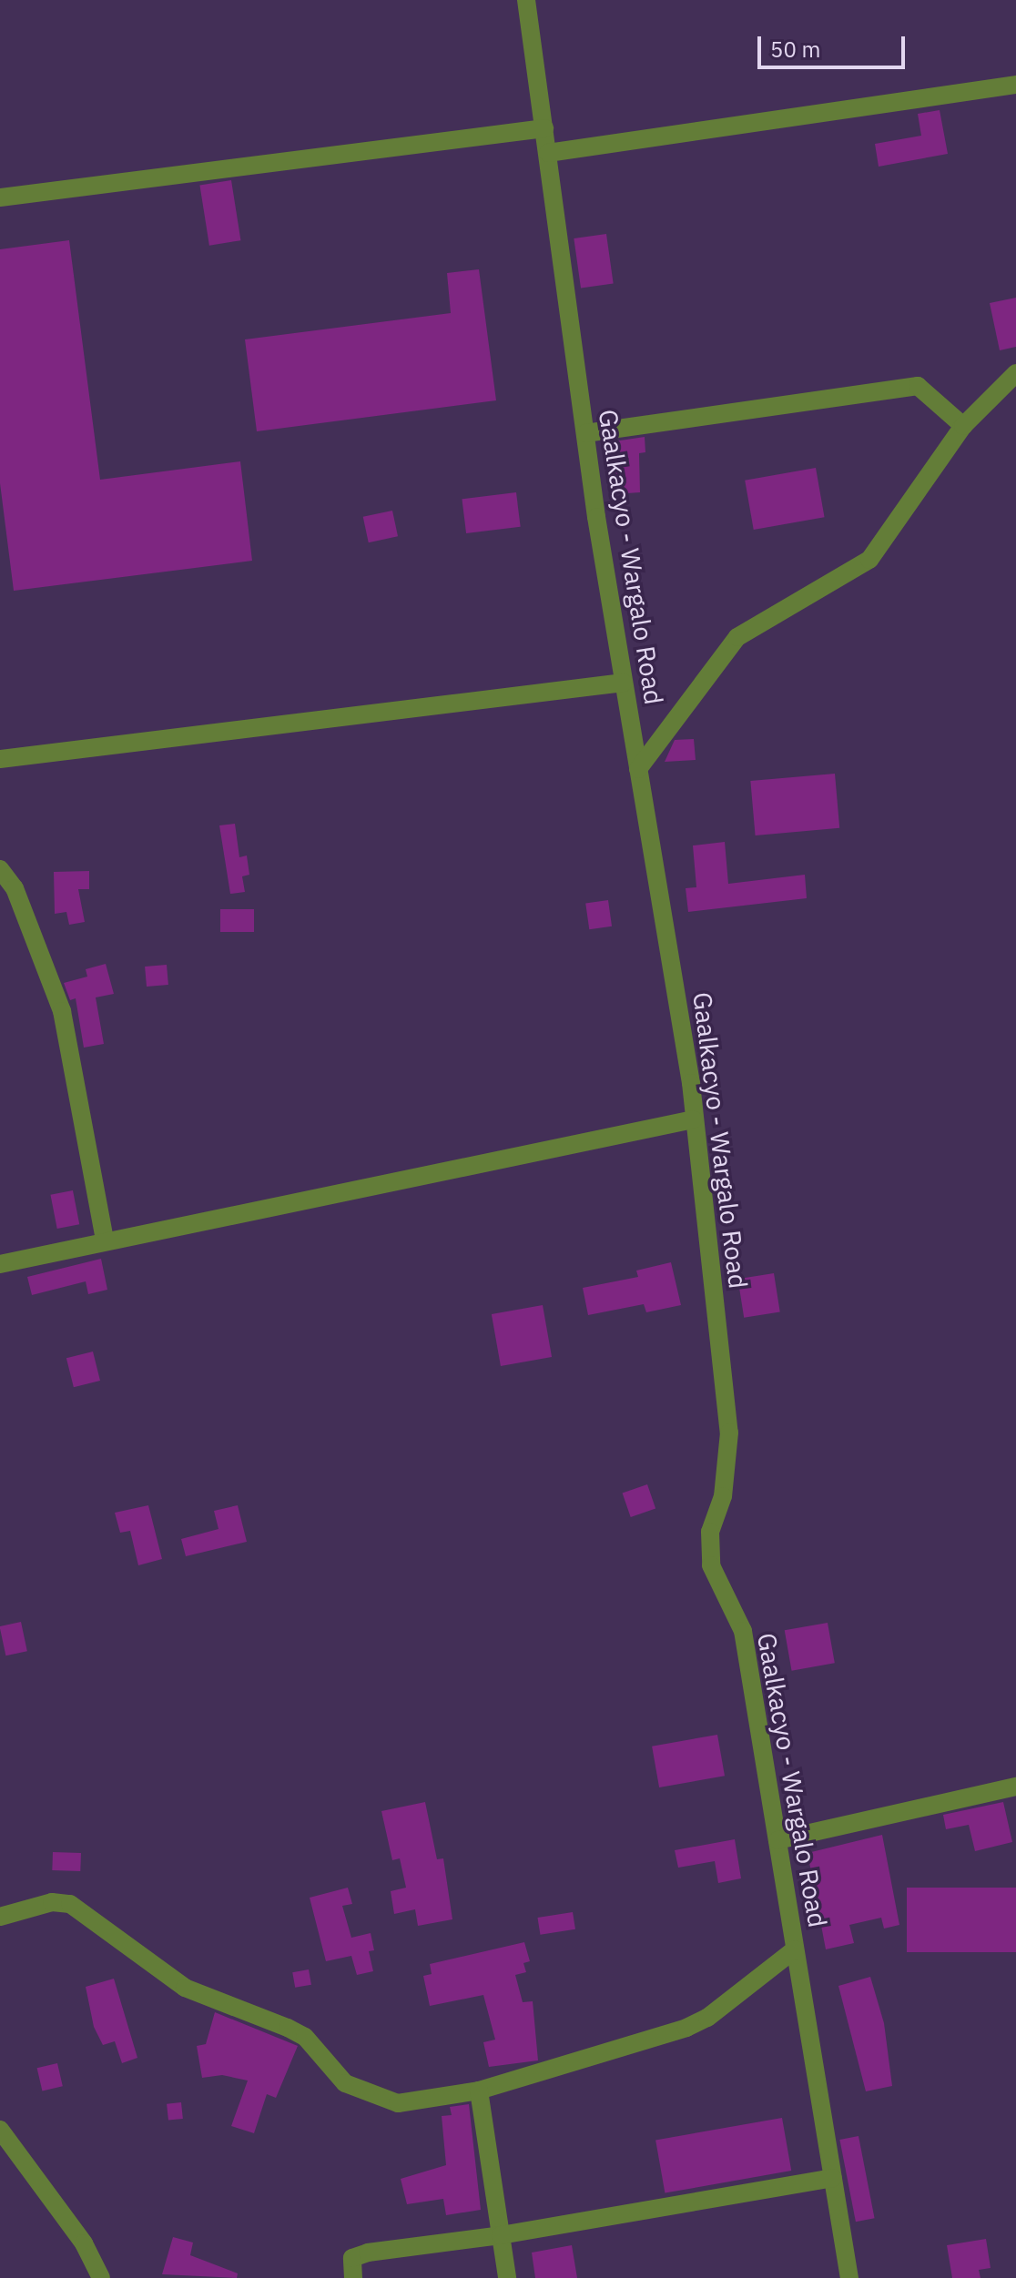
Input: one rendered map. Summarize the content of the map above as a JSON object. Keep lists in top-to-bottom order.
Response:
{
  "streets": {
    "street": ["Gaalkacyo - Wargalo Road"]
  },
  "scale_bar": "50 m"
}
